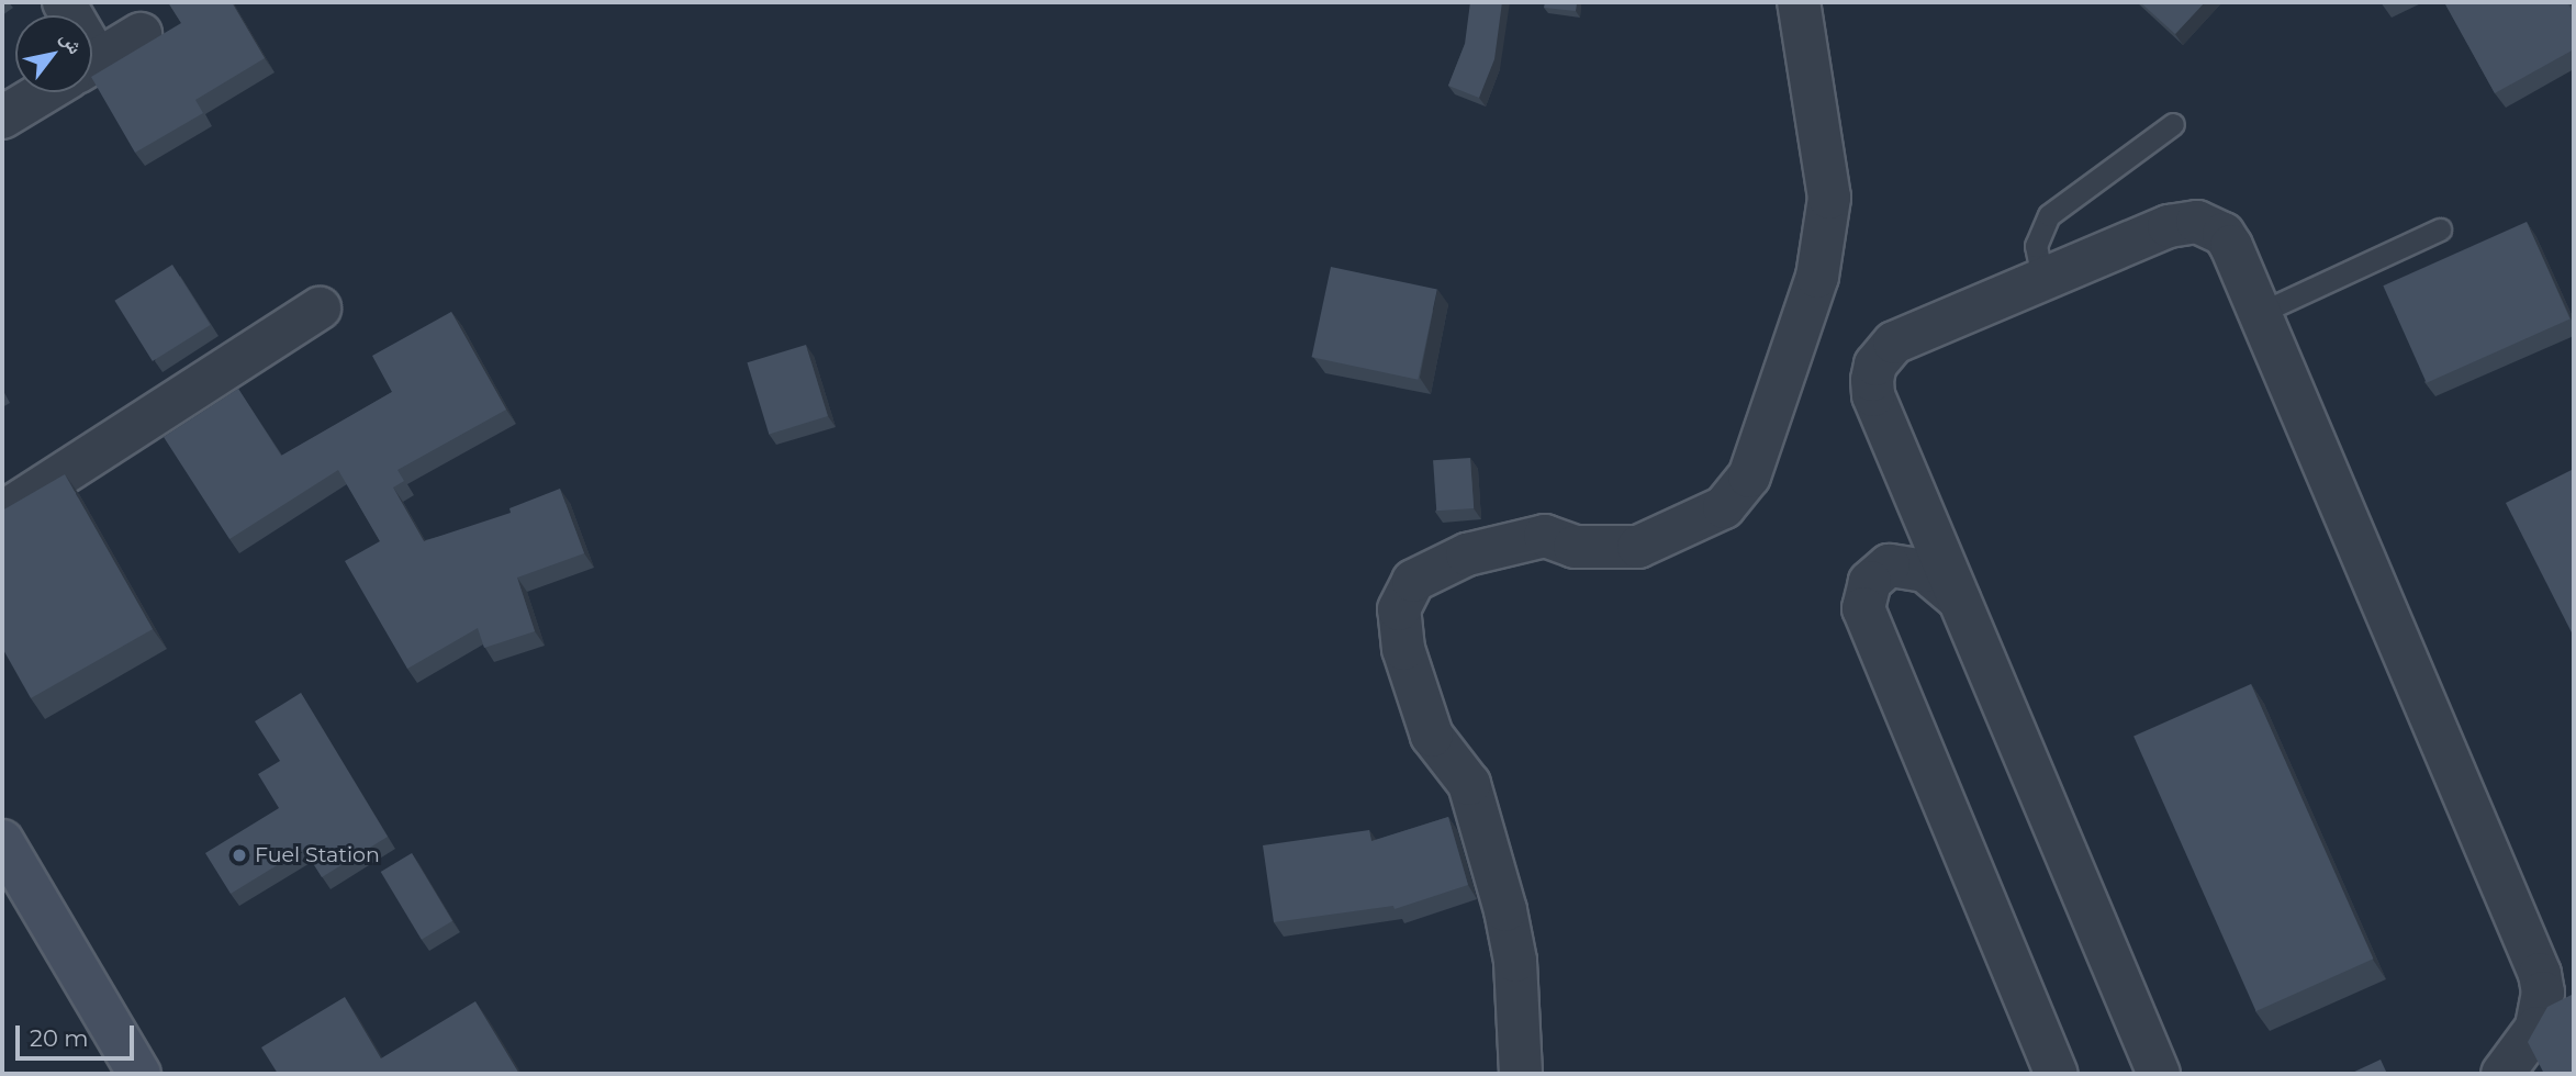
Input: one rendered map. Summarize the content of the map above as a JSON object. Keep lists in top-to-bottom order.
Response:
{
  "places": ["Fuel Station"],
  "scale_bar": "20 m",
  "north": "top right"
}
